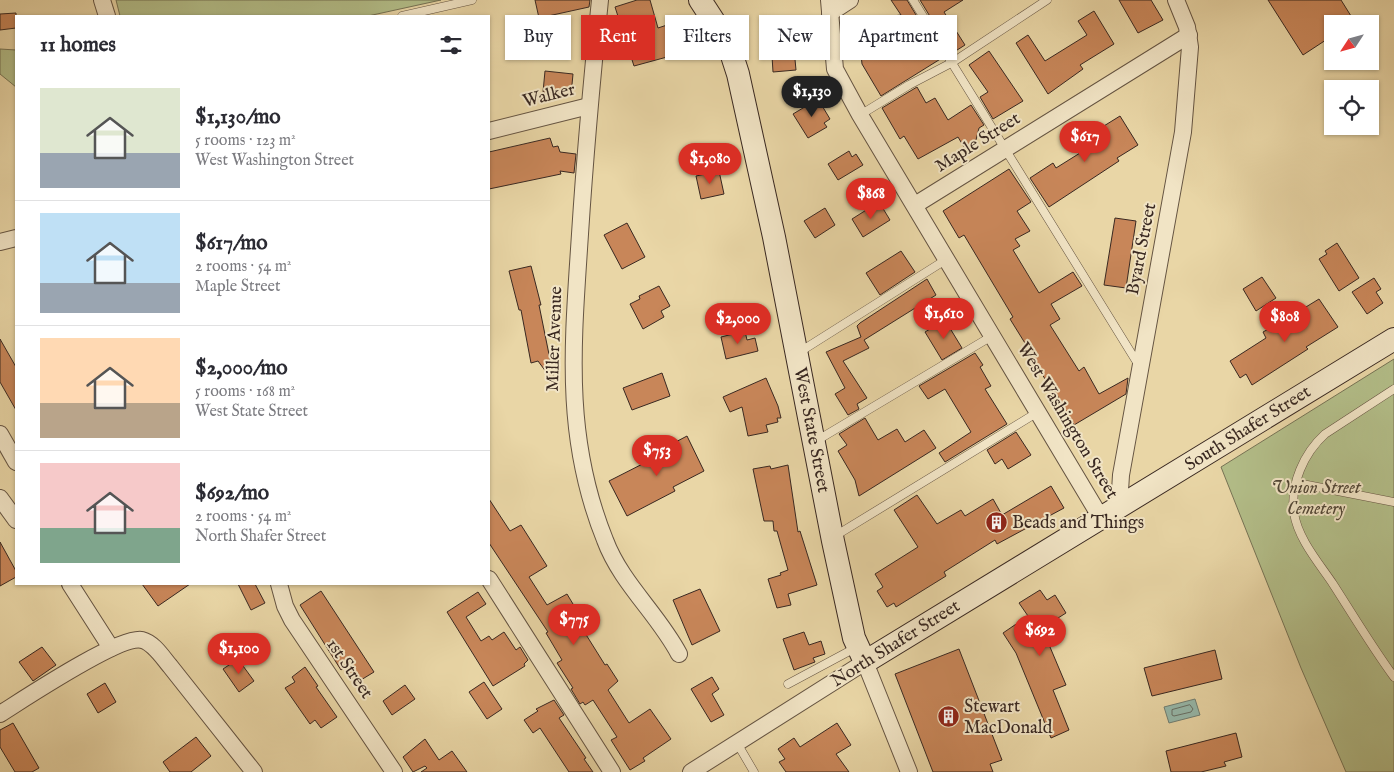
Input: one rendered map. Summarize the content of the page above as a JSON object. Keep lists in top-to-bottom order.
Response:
{
  "streets": {
    "street": [
      "Walker",
      "Maple Street",
      "Byard Street",
      "Miller Avenue",
      "West Washington Street",
      "South Shafer Street",
      "West State Street",
      "North Shafer Street",
      "1st Street"
    ]
  },
  "crossings": [
    ["Walker", "Miller Avenue"],
    ["Maple Street", "Byard Street"],
    ["Maple Street", "West Washington Street"],
    ["Byard Street", "West Washington Street"],
    ["Byard Street", "South Shafer Street"],
    ["Byard Street", "North Shafer Street"],
    ["West Washington Street", "South Shafer Street"],
    ["West Washington Street", "North Shafer Street"],
    ["South Shafer Street", "North Shafer Street"],
    ["West State Street", "North Shafer Street"]
  ],
  "parks": ["Union Street Cemetery"],
  "places": {
    "building": ["Beads and Things", "Stewart MacDonald"]
  },
  "north": "bottom left",
  "page": {
    "chip": [
      "Buy",
      "Rent",
      "Filters",
      "New",
      "Apartment"
    ],
    "heading": "11 homes",
    "list": [
      {
        "name": "$1,130/mo",
        "note": "5 rooms · 123 m² · West Washington Street"
      },
      {
        "name": "$617/mo",
        "note": "2 rooms · 54 m² · Maple Street"
      },
      {
        "name": "$2,000/mo",
        "note": "5 rooms · 168 m² · West State Street"
      },
      {
        "name": "$692/mo",
        "note": "2 rooms · 54 m² · North Shafer Street"
      }
    ],
    "price": [
      "$1,130",
      "$617",
      "$1,080",
      "$868",
      "$1,610",
      "$808",
      "$2,000",
      "$753",
      "$775",
      "$692",
      "$1,100"
    ]
  }
}
